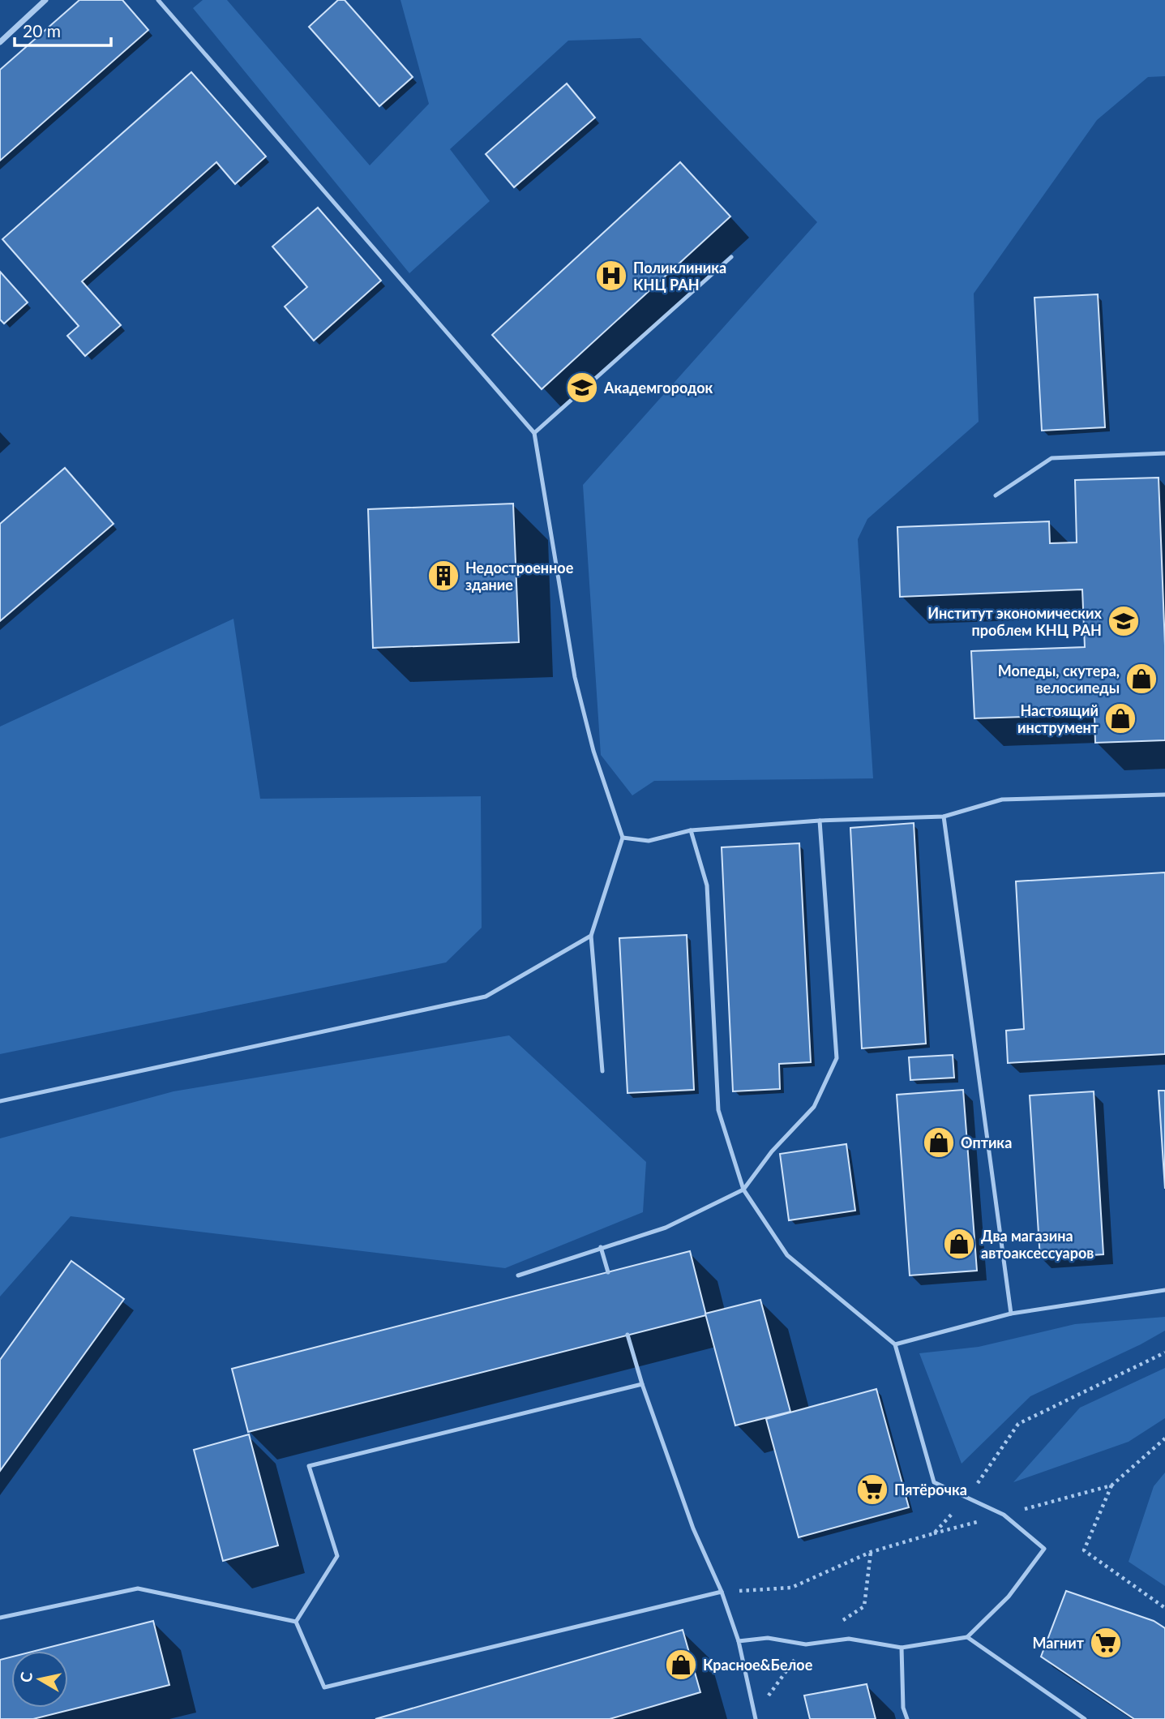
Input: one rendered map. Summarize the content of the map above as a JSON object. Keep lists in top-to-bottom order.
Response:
{
  "places": {
    "hospital": ["Поликлиника КНЦ РАН"],
    "school or university": ["Академгородок", "Институт экономических проблем КНЦ РАН"],
    "building": ["Недостроенное здание"],
    "shop": [
      "Мопеды, скутера, велосипеды",
      "Настоящий инструмент",
      "Оптика",
      "Два магазина автоаксессуаров",
      "Красное&Белое"
    ],
    "supermarket": ["Пятёрочка", "Магнит"]
  },
  "scale_bar": "20 m",
  "north": "left"
}
